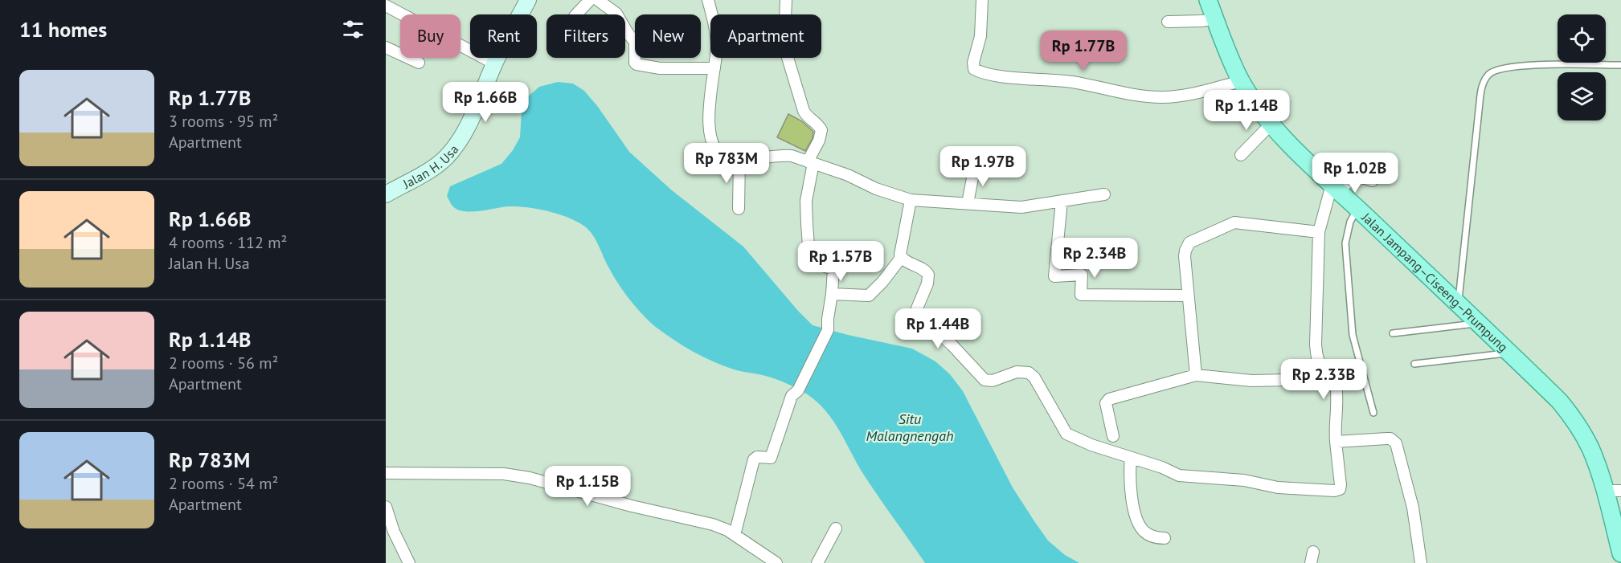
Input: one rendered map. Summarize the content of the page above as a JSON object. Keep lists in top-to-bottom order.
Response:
{
  "streets": {
    "main road": ["Jalan Jampang–Ciseeng–Prumpung"],
    "street": ["Jalan H. Usa"]
  },
  "water": ["Situ Malangnengah"],
  "page": {
    "heading": "11 homes",
    "chip": [
      "Buy",
      "Rent",
      "Filters",
      "New",
      "Apartment"
    ],
    "price": [
      "Rp 1.77B",
      "Rp 1.66B",
      "Rp 1.14B",
      "Rp 783M",
      "Rp 1.97B",
      "Rp 1.02B",
      "Rp 2.34B",
      "Rp 1.57B",
      "Rp 1.44B",
      "Rp 2.33B",
      "Rp 1.15B"
    ],
    "list": [
      {
        "name": "Rp 1.77B",
        "note": "3 rooms · 95 m² · Apartment"
      },
      {
        "name": "Rp 1.66B",
        "note": "4 rooms · 112 m² · Jalan H. Usa"
      },
      {
        "name": "Rp 1.14B",
        "note": "2 rooms · 56 m² · Apartment"
      },
      {
        "name": "Rp 783M",
        "note": "2 rooms · 54 m² · Apartment"
      }
    ]
  }
}
